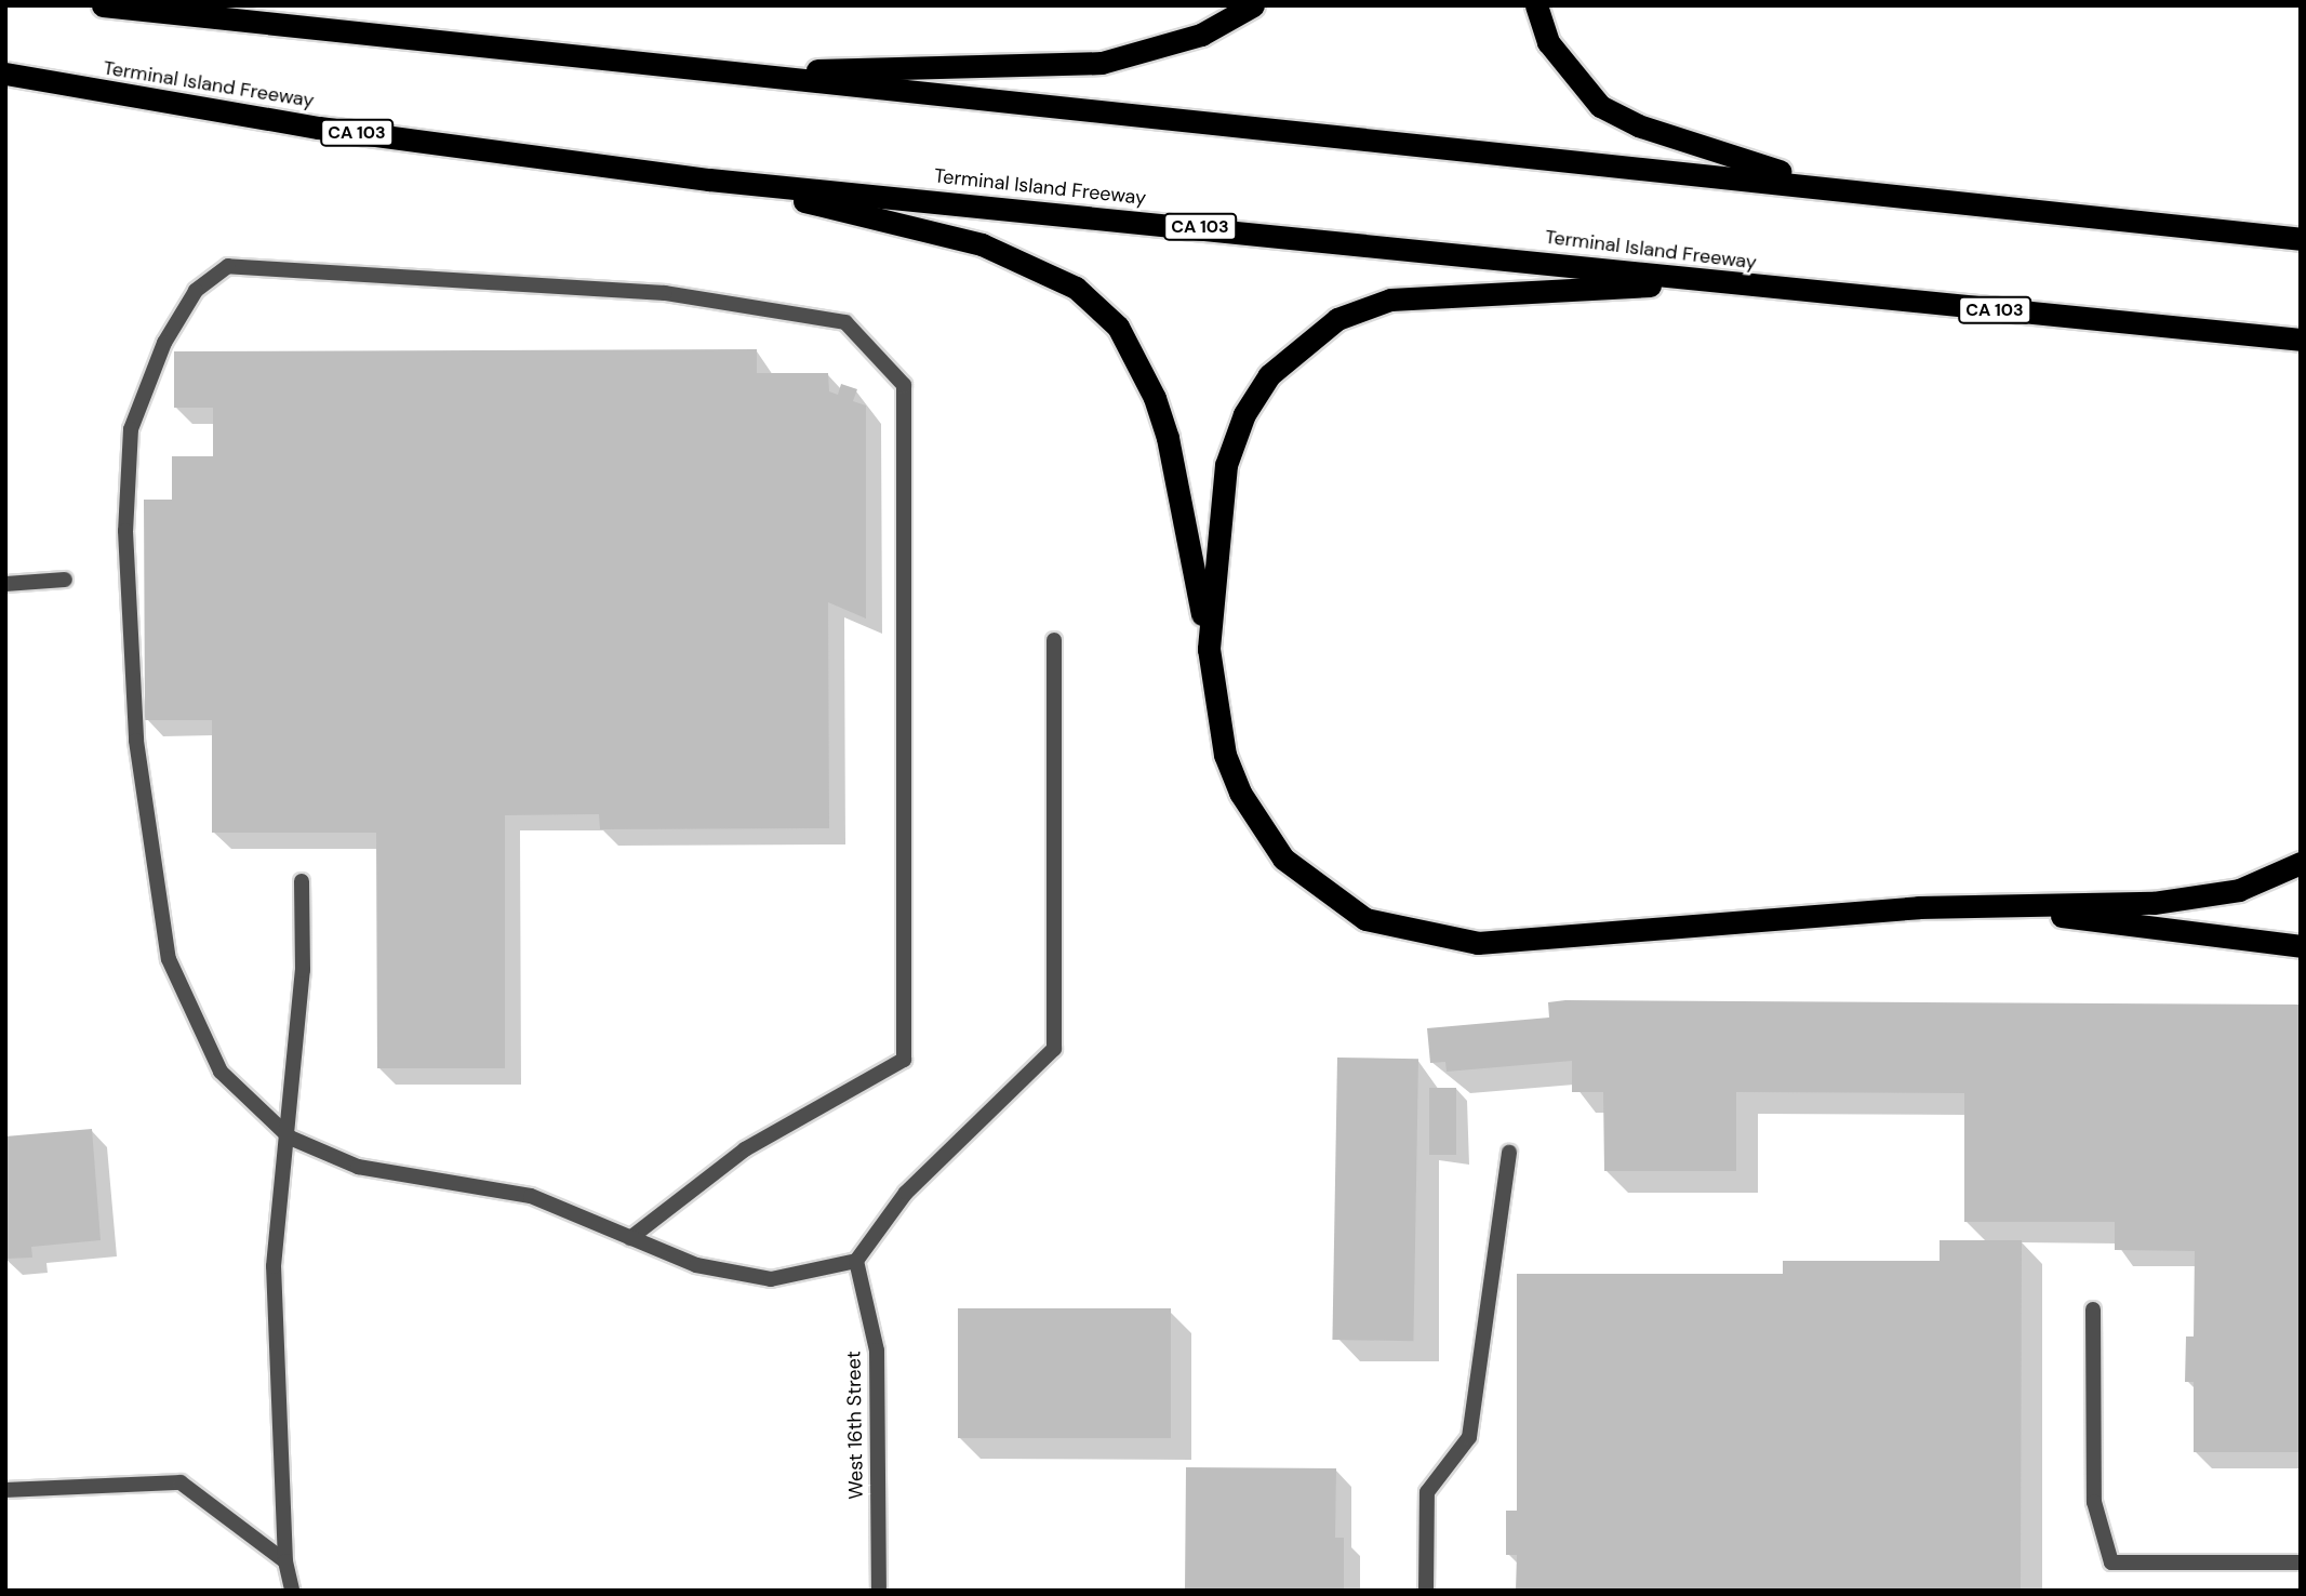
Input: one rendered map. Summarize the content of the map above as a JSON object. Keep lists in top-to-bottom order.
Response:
{
  "streets": {
    "highway": ["Terminal Island Freeway", "CA 103"],
    "street": ["West 16th Street"]
  }
}
